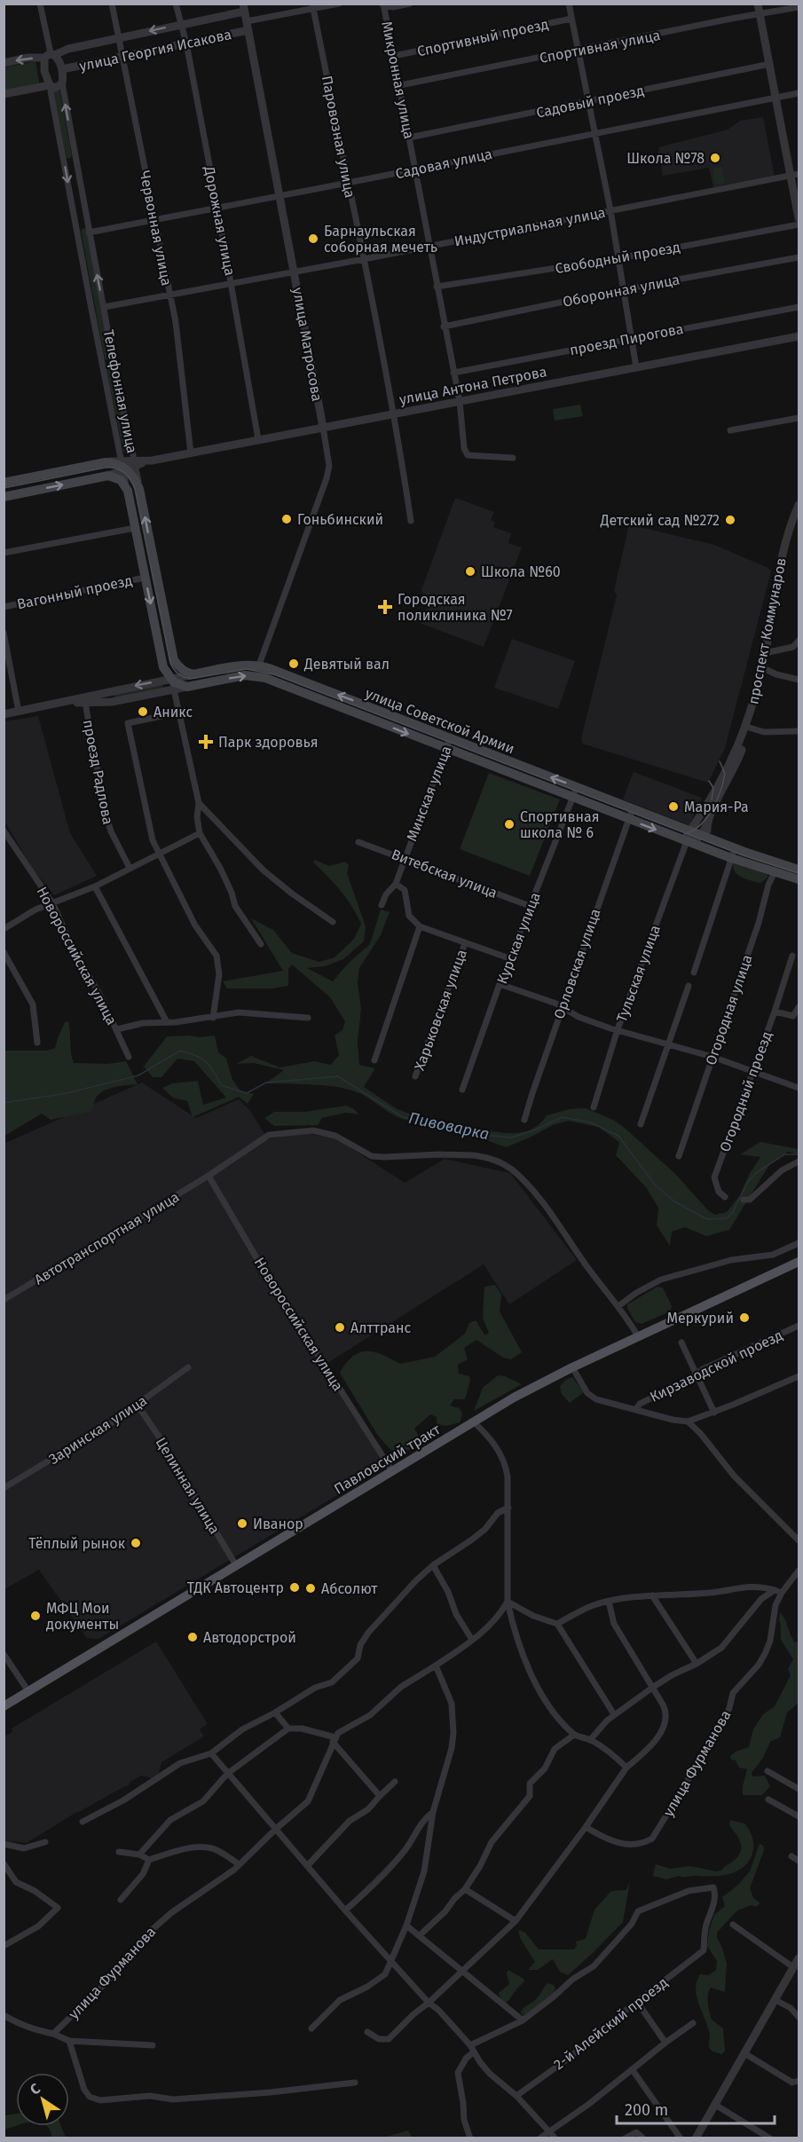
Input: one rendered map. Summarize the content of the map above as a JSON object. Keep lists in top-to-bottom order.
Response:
{
  "streets": {
    "main road": [
      "улица Антона Петрова",
      "Телефонная улица",
      "улица Советской Армии",
      "Павловский тракт"
    ],
    "street": [
      "Спортивный проезд",
      "Спортивная улица",
      "улица Георгия Исакова",
      "Микронная улица",
      "Садовый проезд",
      "Паровозная улица",
      "Садовая улица",
      "Дорожная улица",
      "Индустриальная улица",
      "Червонная улица",
      "Свободный проезд",
      "Оборонная улица",
      "проезд Пирогова",
      "улица Матросова",
      "Вагонный проезд",
      "проспект Коммунаров",
      "проезд Радлова",
      "Минская улица",
      "Витебская улица",
      "Курская улица",
      "Новороссийская улица",
      "Орловская улица",
      "Тульская улица",
      "Харьковская улица",
      "Огородная улица",
      "Огородный проезд",
      "Автотранспортная улица",
      "Кирзаводской проезд",
      "Заринская улица",
      "Целинная улица",
      "улица Фурманова",
      "2-й Алейский проезд"
    ]
  },
  "crossings": [
    ["Спортивный проезд", "Микронная улица"],
    ["Спортивная улица", "Микронная улица"],
    ["улица Георгия Исакова", "Паровозная улица"],
    ["улица Георгия Исакова", "Дорожная улица"],
    ["улица Георгия Исакова", "Червонная улица"],
    ["улица Георгия Исакова", "улица Матросова"],
    ["Микронная улица", "Садовый проезд"],
    ["Микронная улица", "Садовая улица"],
    ["Микронная улица", "Индустриальная улица"],
    ["Микронная улица", "Свободный проезд"],
    ["Микронная улица", "Оборонная улица"],
    ["Микронная улица", "проезд Пирогова"],
    ["Микронная улица", "улица Антона Петрова"],
    ["Паровозная улица", "Садовая улица"],
    ["Паровозная улица", "Индустриальная улица"],
    ["Паровозная улица", "улица Антона Петрова"],
    ["Садовая улица", "Дорожная улица"],
    ["Садовая улица", "Червонная улица"],
    ["Садовая улица", "улица Матросова"],
    ["Садовая улица", "Телефонная улица"],
    ["Дорожная улица", "Индустриальная улица"],
    ["Дорожная улица", "улица Антона Петрова"],
    ["Индустриальная улица", "Червонная улица"],
    ["Индустриальная улица", "улица Матросова"],
    ["Индустриальная улица", "Телефонная улица"],
    ["Червонная улица", "улица Антона Петрова"],
    ["улица Матросова", "улица Антона Петрова"],
    ["улица Матросова", "улица Советской Армии"],
    ["улица Антона Петрова", "Телефонная улица"],
    ["Телефонная улица", "Вагонный проезд"],
    ["Телефонная улица", "улица Советской Армии"],
    ["проспект Коммунаров", "улица Советской Армии"],
    ["проспект Коммунаров", "Тульская улица"],
    ["улица Советской Армии", "проезд Радлова"],
    ["улица Советской Армии", "Минская улица"],
    ["улица Советской Армии", "Курская улица"],
    ["улица Советской Армии", "Орловская улица"],
    ["улица Советской Армии", "Тульская улица"],
    ["улица Советской Армии", "Огородная улица"],
    ["Минская улица", "Витебская улица"],
    ["Витебская улица", "Курская улица"],
    ["Новороссийская улица", "Автотранспортная улица"],
    ["Новороссийская улица", "Павловский тракт"],
    ["Автотранспортная улица", "Павловский тракт"],
    ["Заринская улица", "Целинная улица"],
    ["Павловский тракт", "Целинная улица"]
  ],
  "water": ["Пивоварка"],
  "places": {
    "other": [
      "Школа №78",
      "Барнаульская соборная мечеть",
      "Гоньбинский",
      "Детский сад №272",
      "Школа №60",
      "Девятый вал",
      "Аникс",
      "Мария-Ра",
      "Спортивная школа № 6",
      "Меркурий",
      "Алттранс",
      "Иванор",
      "Тёплый рынок",
      "ТДК Автоцентр",
      "Абсолют",
      "МФЦ Мои документы",
      "Автодорстрой"
    ],
    "health": ["Городская поликлиника №7", "Парк здоровья"]
  },
  "scale_bar": "200 m",
  "north": "top left"
}
